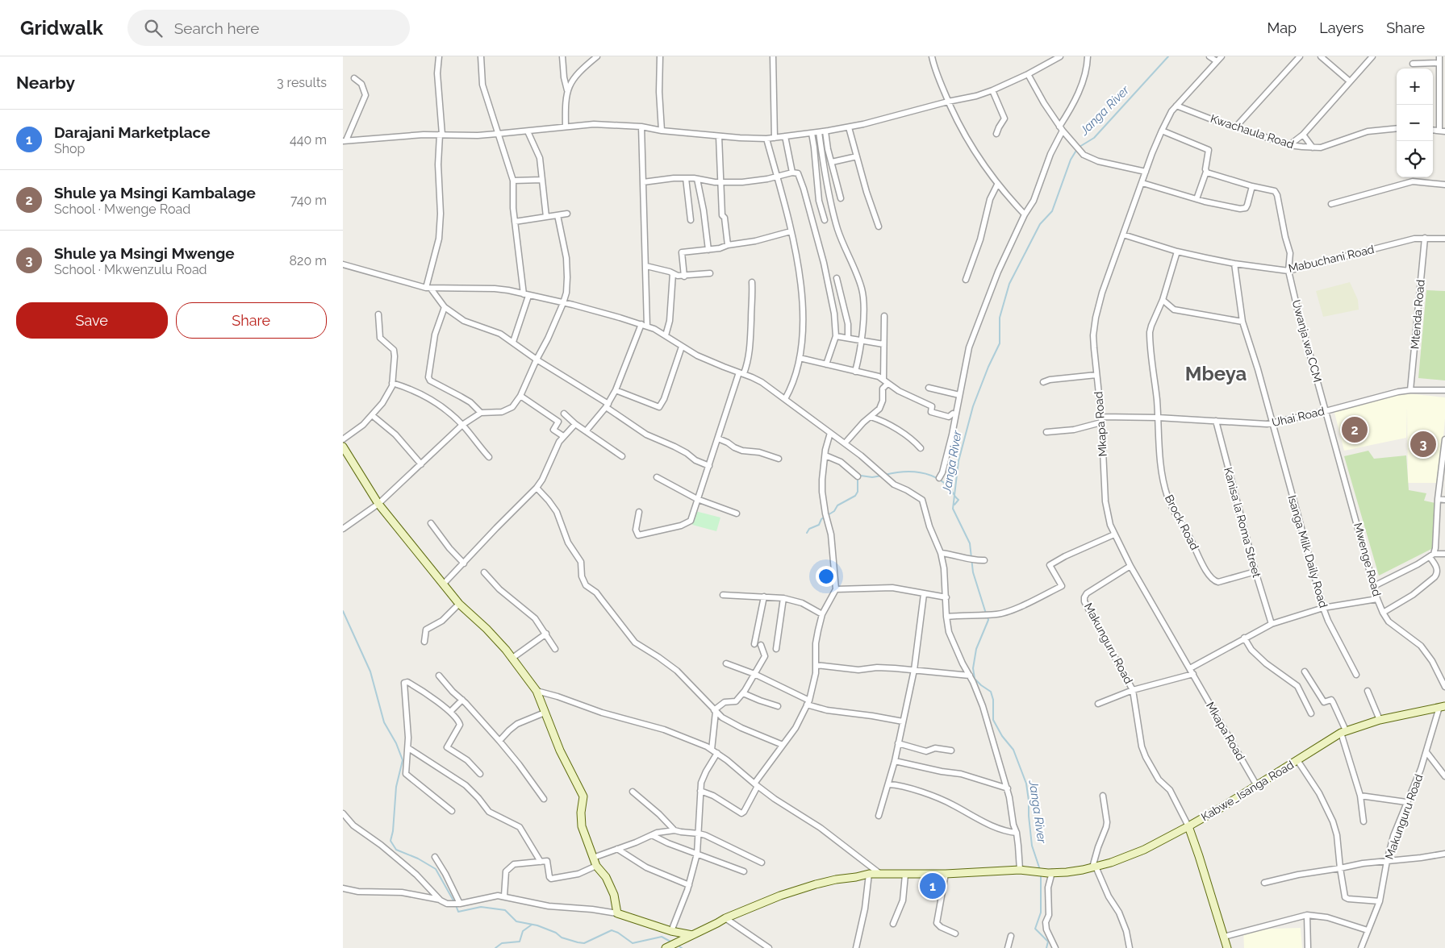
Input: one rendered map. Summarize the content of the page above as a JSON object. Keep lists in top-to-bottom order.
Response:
{
  "streets": {
    "street": [
      "Kwachaula Road",
      "Mabuchani Road",
      "Mtenda Road",
      "Uwanja wa CCM",
      "Uhai Road",
      "Mkapa Road",
      "Brock Road",
      "Kanisa la Roma Street",
      "Isanga Milk Daily Road",
      "Mwenge Road",
      "Makunguru Road",
      "Kabwe_Isanga Road"
    ]
  },
  "crossings": [
    ["Kwachaula Road", "Mkapa Road"],
    ["Mabuchani Road", "Mtenda Road"],
    ["Mabuchani Road", "Uwanja wa CCM"],
    ["Mabuchani Road", "Mkapa Road"],
    ["Mabuchani Road", "Isanga Milk Daily Road"],
    ["Mtenda Road", "Uhai Road"],
    ["Uwanja wa CCM", "Uhai Road"],
    ["Uwanja wa CCM", "Mwenge Road"],
    ["Uhai Road", "Mkapa Road"],
    ["Uhai Road", "Brock Road"],
    ["Uhai Road", "Kanisa la Roma Street"],
    ["Uhai Road", "Isanga Milk Daily Road"],
    ["Uhai Road", "Mwenge Road"],
    ["Mkapa Road", "Makunguru Road"],
    ["Mkapa Road", "Kabwe_Isanga Road"],
    ["Brock Road", "Kanisa la Roma Street"],
    ["Makunguru Road", "Kabwe_Isanga Road"]
  ],
  "districts": ["Mbeya"],
  "water": ["Janga River"],
  "page": {
    "header": "Gridwalk",
    "search": "Search here",
    "nav": ["Map", "Layers", "Share"],
    "heading": ["Nearby", "3 results"],
    "map_buttons": ["+", "−"],
    "list": [
      {
        "mark": "1",
        "name": "Darajani Marketplace",
        "note": "Shop",
        "value": "440 m"
      },
      {
        "mark": "2",
        "name": "Shule ya Msingi Kambalage",
        "note": "School · Mwenge Road",
        "value": "740 m"
      },
      {
        "mark": "3",
        "name": "Shule ya Msingi Mwenge",
        "note": "School · Mkwenzulu Road",
        "value": "820 m"
      }
    ],
    "buttons": ["Save", "Share"],
    "pins": ["2", "3", "1"]
  }
}
